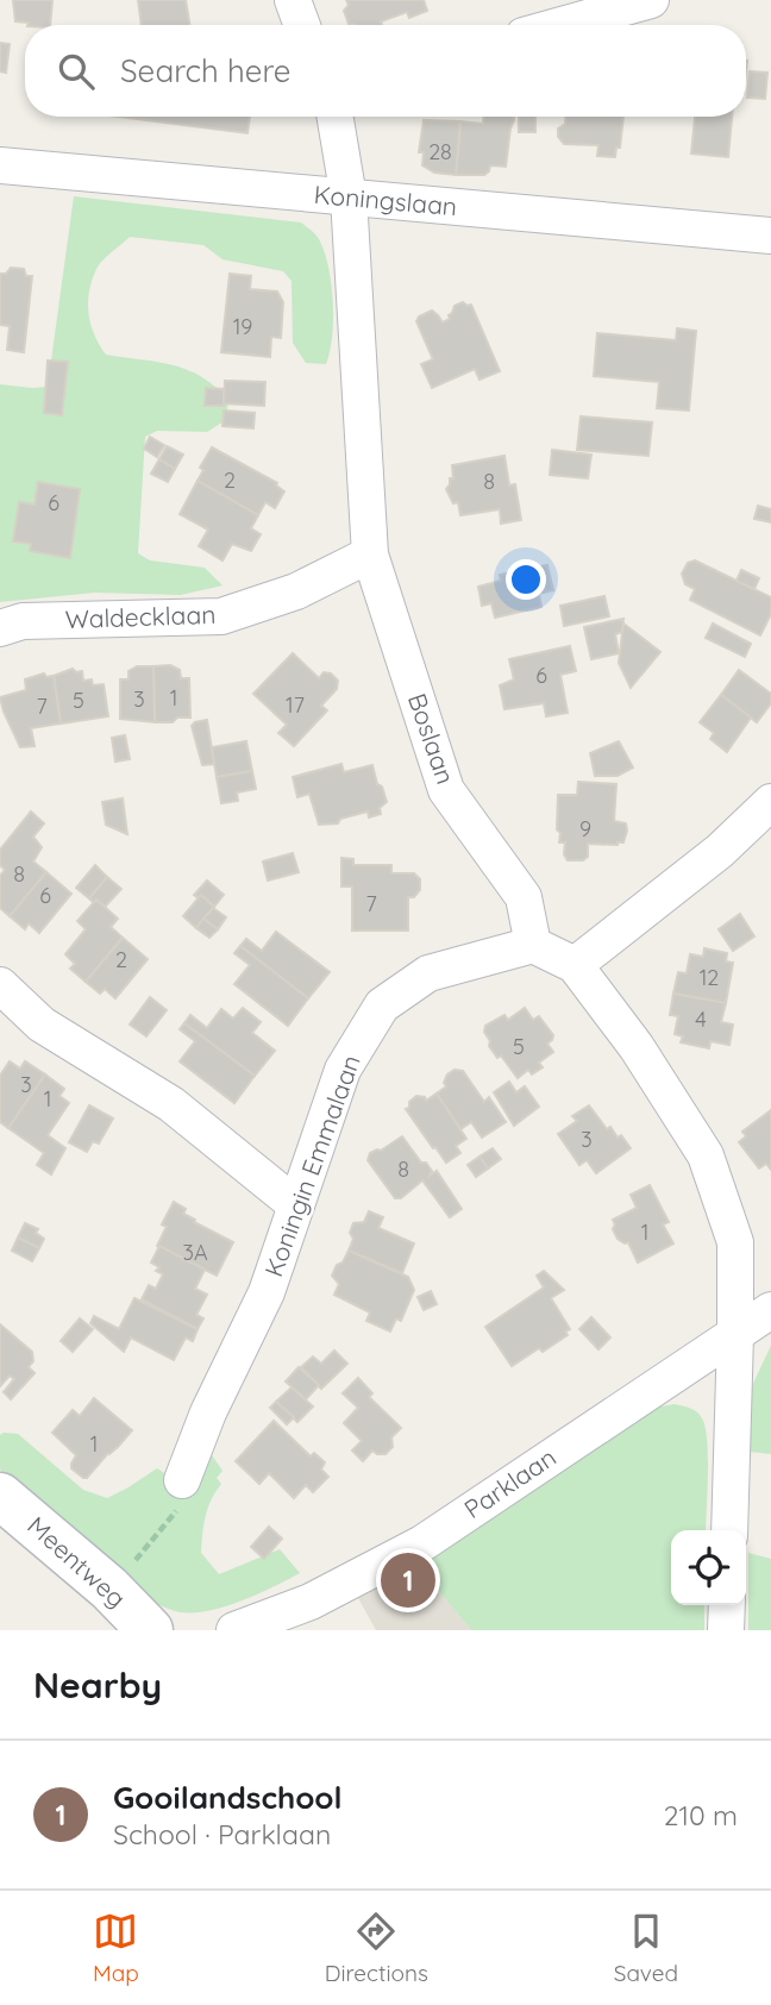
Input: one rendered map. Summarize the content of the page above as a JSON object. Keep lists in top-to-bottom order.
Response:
{
  "streets": {
    "main road": ["Meentweg"],
    "street": [
      "Koningslaan",
      "Waldecklaan",
      "Boslaan",
      "Koningin Emmalaan",
      "Parklaan"
    ]
  },
  "crossings": [
    ["Koningslaan", "Boslaan"],
    ["Waldecklaan", "Boslaan"],
    ["Boslaan", "Koningin Emmalaan"]
  ],
  "house_numbers": [
    "28",
    "19",
    "2",
    "8",
    "6",
    "6",
    "1",
    "3",
    "5",
    "17",
    "7",
    "9",
    "8",
    "6",
    "7",
    "2",
    "12",
    "4",
    "5",
    "3",
    "1",
    "3",
    "8",
    "1",
    "3A",
    "1"
  ],
  "page": {
    "search": "Search here",
    "pins": "1",
    "heading": "Nearby",
    "list": [
      {
        "mark": "1",
        "name": "Gooilandschool",
        "note": "School · Parklaan",
        "value": "210 m"
      }
    ],
    "nav": ["Map", "Directions", "Saved"]
  }
}
